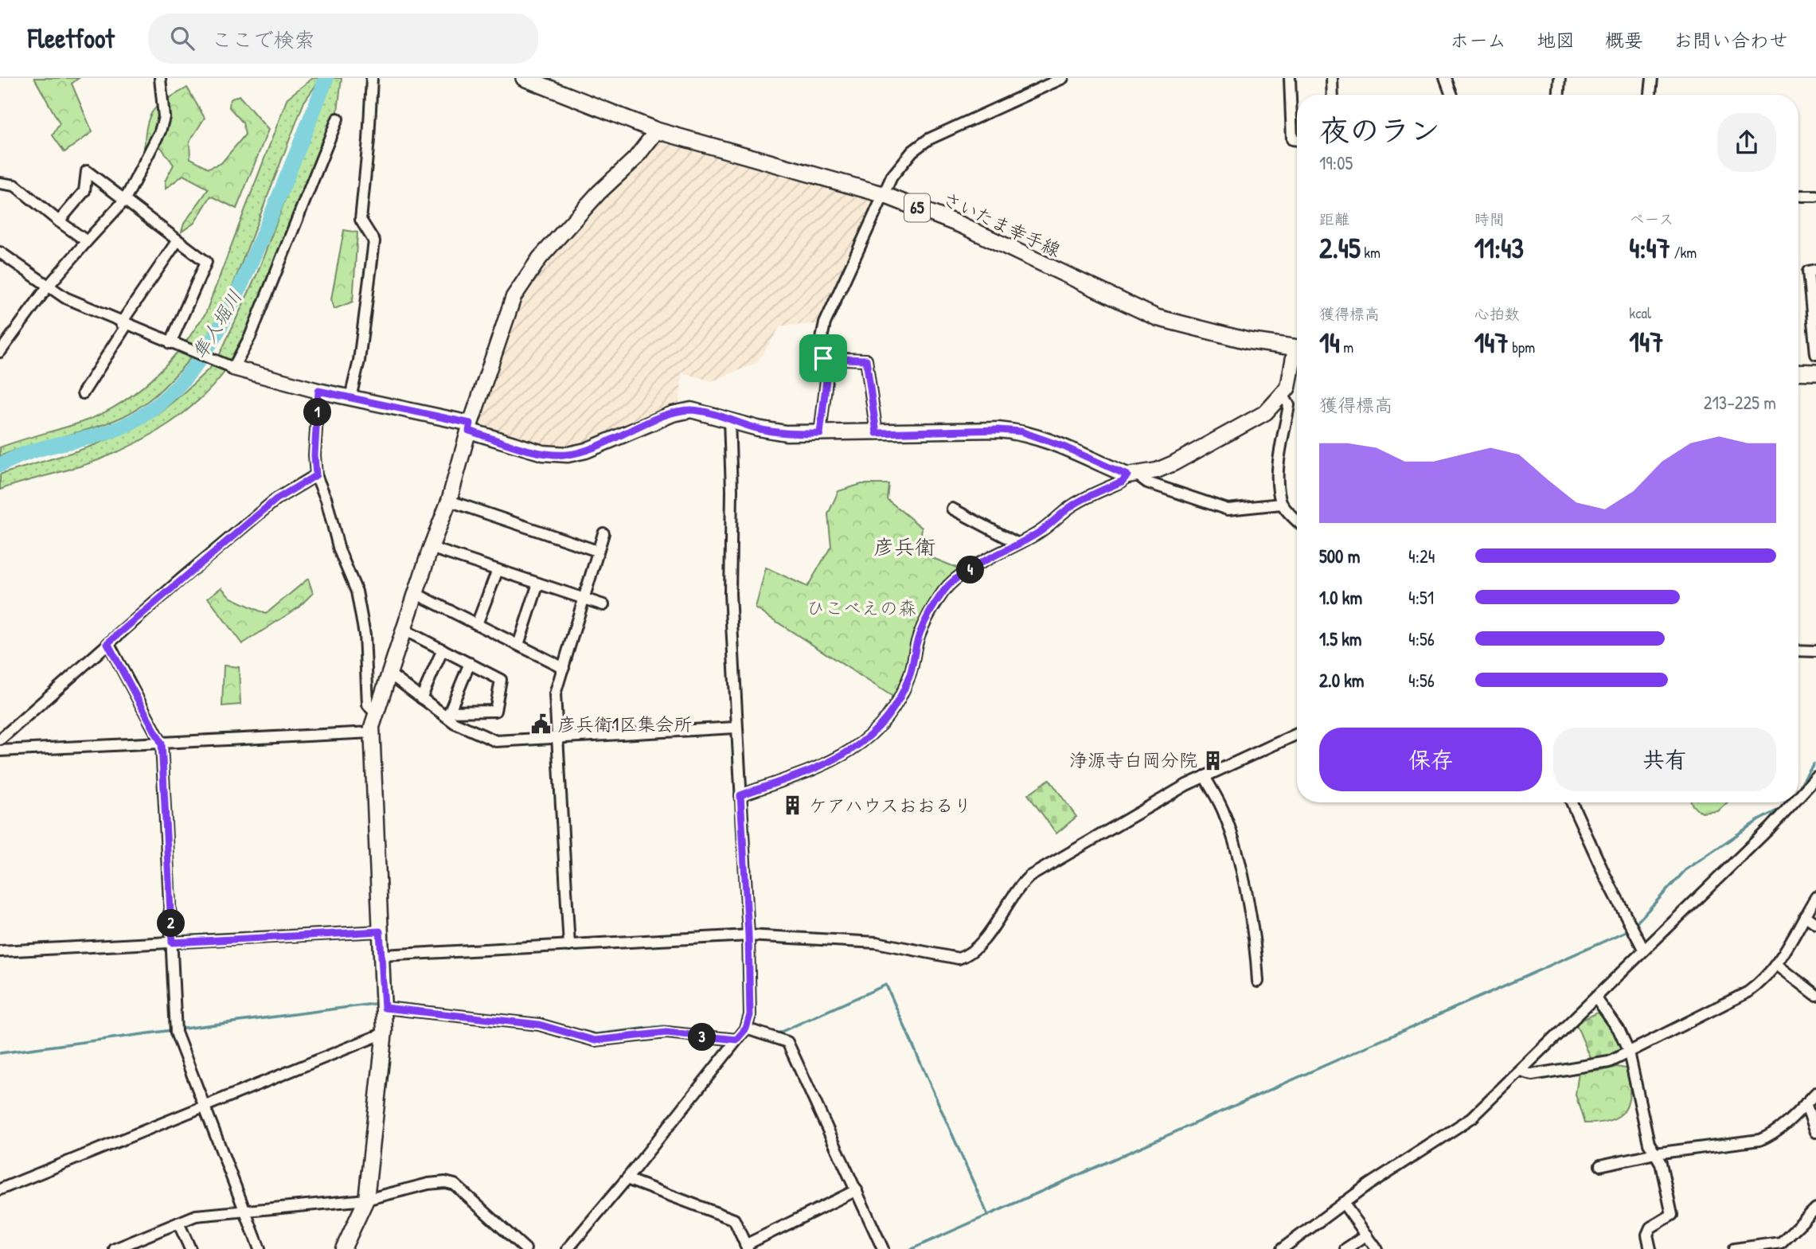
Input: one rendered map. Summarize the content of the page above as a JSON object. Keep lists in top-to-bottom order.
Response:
{
  "streets": {
    "main road": ["65", "さいたま幸手線"]
  },
  "districts": ["彦兵衛"],
  "water": ["隼人堀川"],
  "parks": ["ひこべえの森"],
  "places": {
    "public building": ["彦兵衛1区集会所"],
    "building": ["浄源寺白岡分院", "ケアハウスおおるり"]
  },
  "page": {
    "header": "Fleetfoot",
    "search": "ここで検索",
    "nav": [
      "ホーム",
      "地図",
      "概要",
      "お問い合わせ"
    ],
    "heading": ["夜のラン", "19:05"],
    "stats": [
      ["距離", "2.45 km"],
      ["時間", "11:43"],
      ["ペース", "4:47 /km"],
      ["獲得標高", "14 m"],
      ["心拍数", "147 bpm"],
      ["kcal", "147"]
    ],
    "chart": ["獲得標高", "213–225 m"],
    "pins": [
      "1",
      "4",
      "2",
      "3"
    ],
    "list": [
      {
        "name": "500 m",
        "note": "4:24"
      },
      {
        "name": "1.0 km",
        "note": "4:51"
      },
      {
        "name": "1.5 km",
        "note": "4:56"
      },
      {
        "name": "2.0 km",
        "note": "4:56"
      }
    ],
    "buttons": ["保存", "共有"]
  }
}
